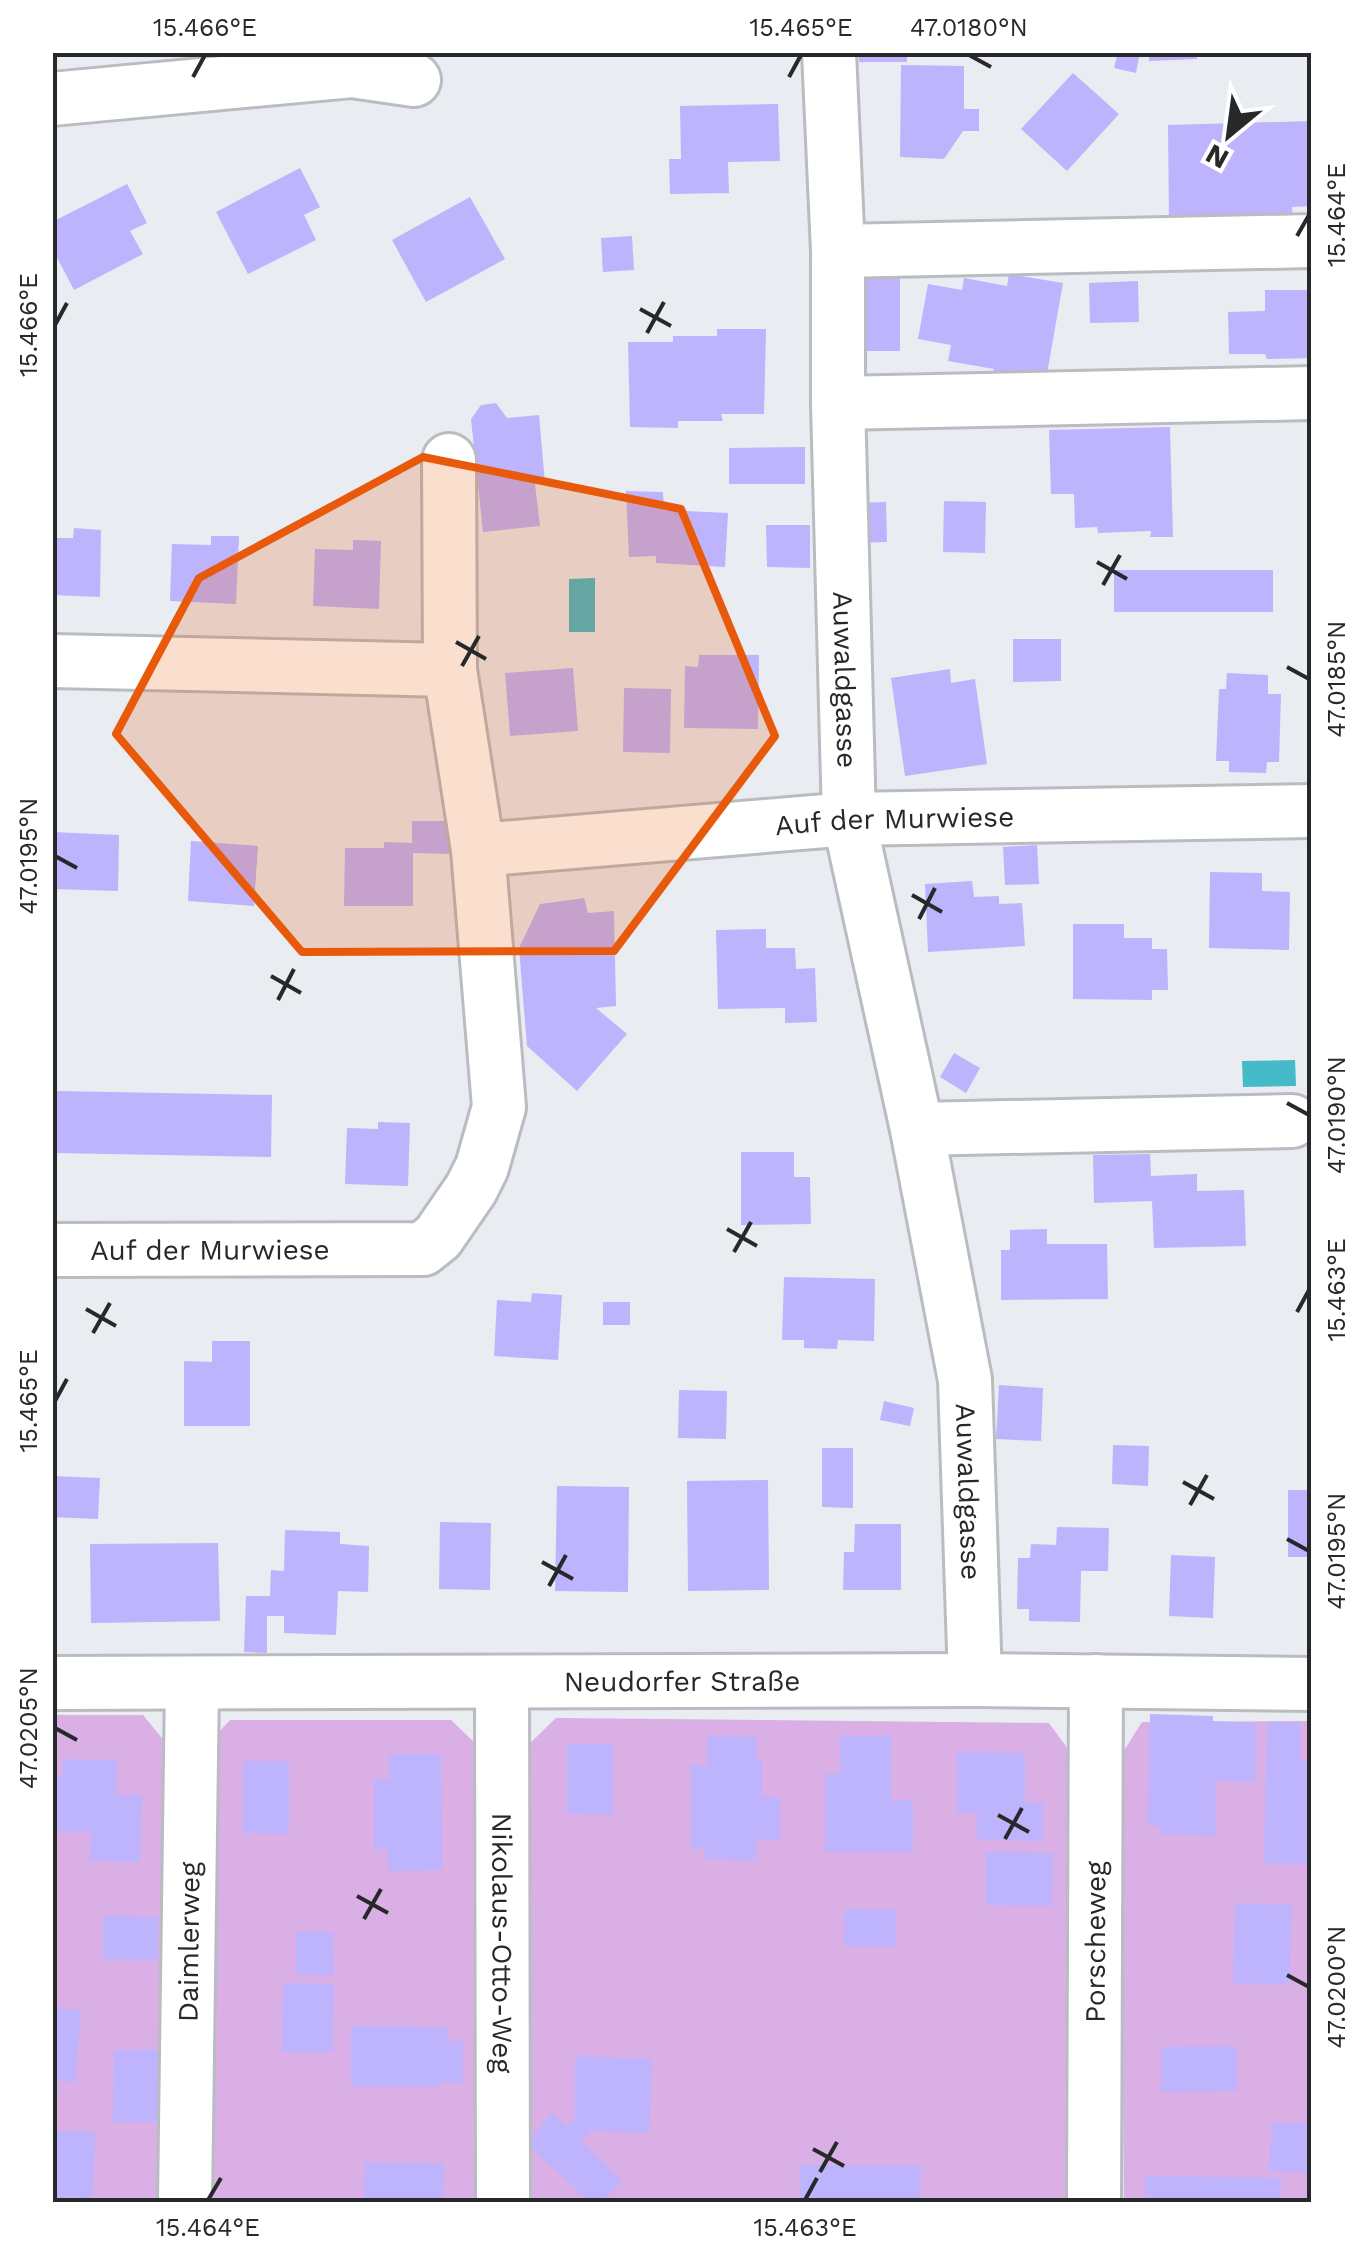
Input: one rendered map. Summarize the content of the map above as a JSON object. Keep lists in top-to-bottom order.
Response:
{
  "streets": {
    "street": [
      "Auwaldgasse",
      "Auf der Murwiese",
      "Neudorfer Straße",
      "Porscheweg",
      "Daimlerweg",
      "Nikolaus-Otto-Weg"
    ]
  },
  "crossings": [
    ["Auwaldgasse", "Auf der Murwiese"],
    ["Auwaldgasse", "Neudorfer Straße"],
    ["Neudorfer Straße", "Porscheweg"],
    ["Neudorfer Straße", "Daimlerweg"],
    ["Neudorfer Straße", "Nikolaus-Otto-Weg"]
  ],
  "north": "bottom left",
  "coordinates": [
    "15.466°E",
    "15.465°E",
    "47.0180°N",
    "15.464°E",
    "47.0185°N",
    "47.0195°N",
    "47.0190°N",
    "15.463°E",
    "47.0205°N",
    "47.0200°N"
  ]
}
